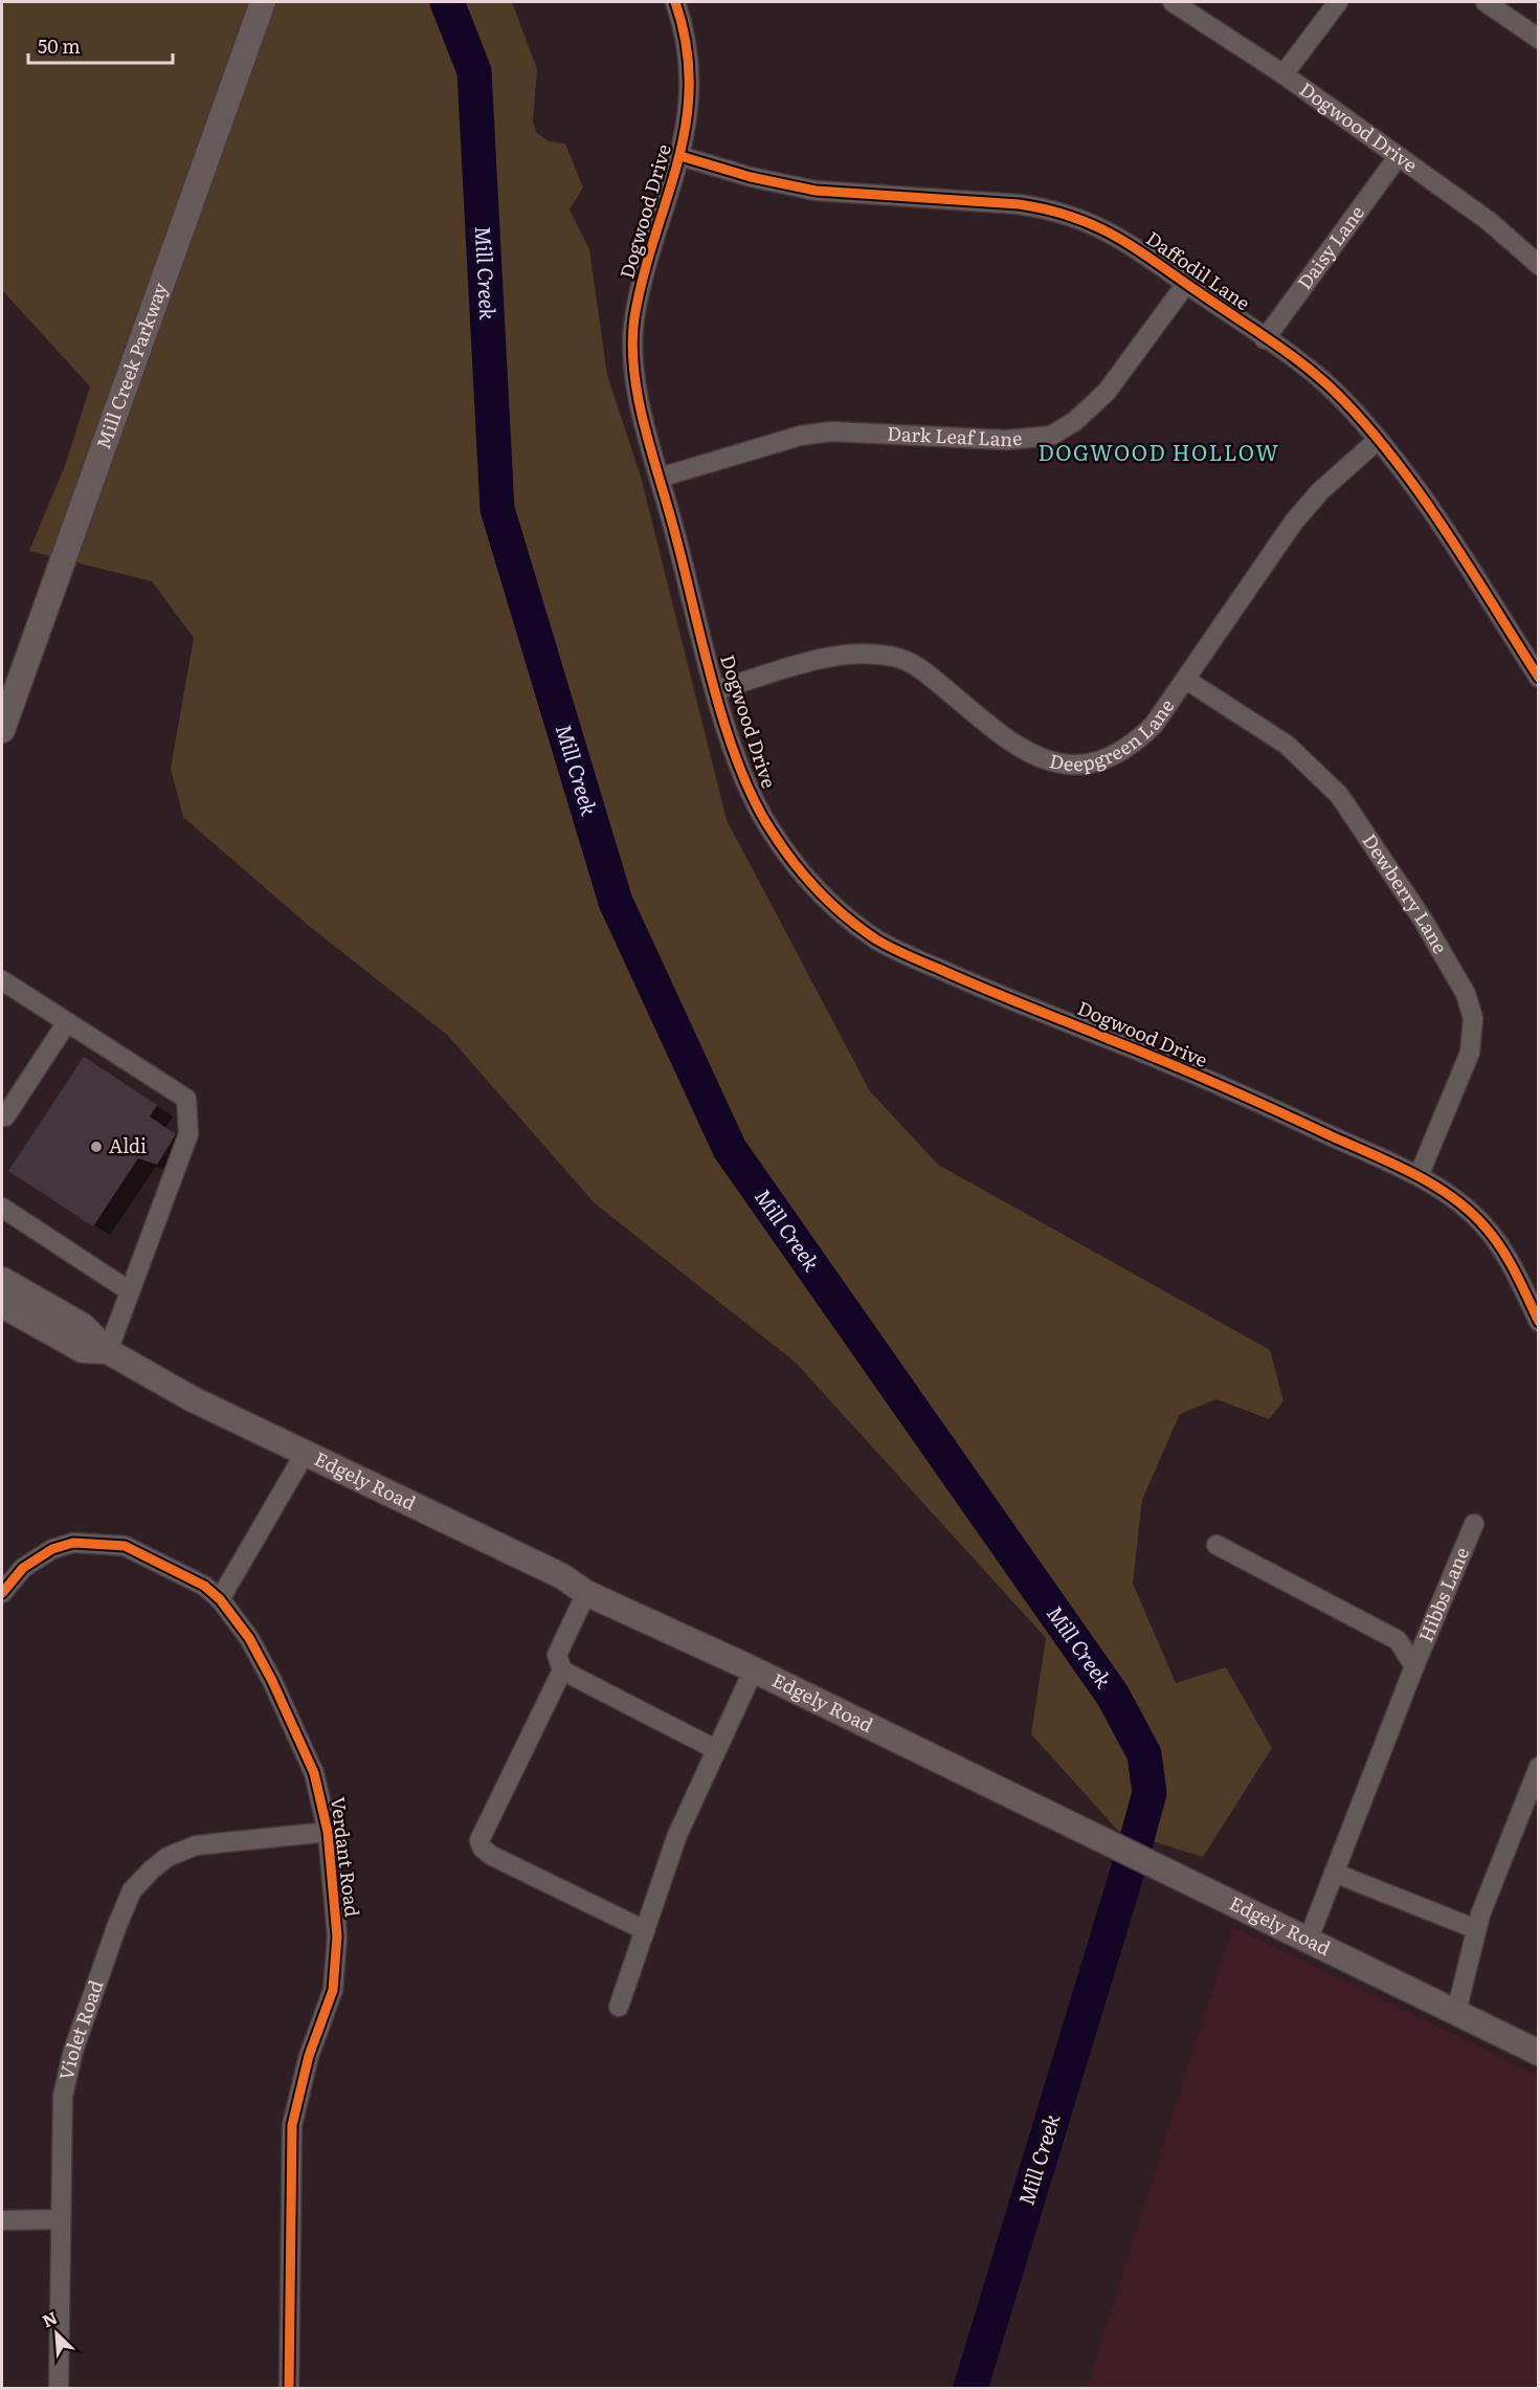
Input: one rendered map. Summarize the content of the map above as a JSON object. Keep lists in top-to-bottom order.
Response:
{
  "streets": {
    "main road": ["Mill Creek Parkway", "Edgely Road"],
    "street": [
      "Dogwood Drive",
      "Daisy Lane",
      "Daffodil Lane",
      "Dark Leaf Lane",
      "Deepgreen Lane",
      "Dewberry Lane",
      "Hibbs Lane",
      "Verdant Road",
      "Violet Road"
    ]
  },
  "crossings": [
    ["Dogwood Drive", "Daisy Lane"],
    ["Dogwood Drive", "Daffodil Lane"],
    ["Dogwood Drive", "Dark Leaf Lane"],
    ["Dogwood Drive", "Deepgreen Lane"],
    ["Dogwood Drive", "Dewberry Lane"],
    ["Daisy Lane", "Daffodil Lane"],
    ["Daffodil Lane", "Dark Leaf Lane"],
    ["Daffodil Lane", "Deepgreen Lane"],
    ["Deepgreen Lane", "Dewberry Lane"],
    ["Edgely Road", "Hibbs Lane"],
    ["Verdant Road", "Violet Road"]
  ],
  "districts": ["DOGWOOD HOLLOW"],
  "water": ["Mill Creek"],
  "places": ["Aldi"],
  "scale_bar": "50 m",
  "north": "top left"
}
